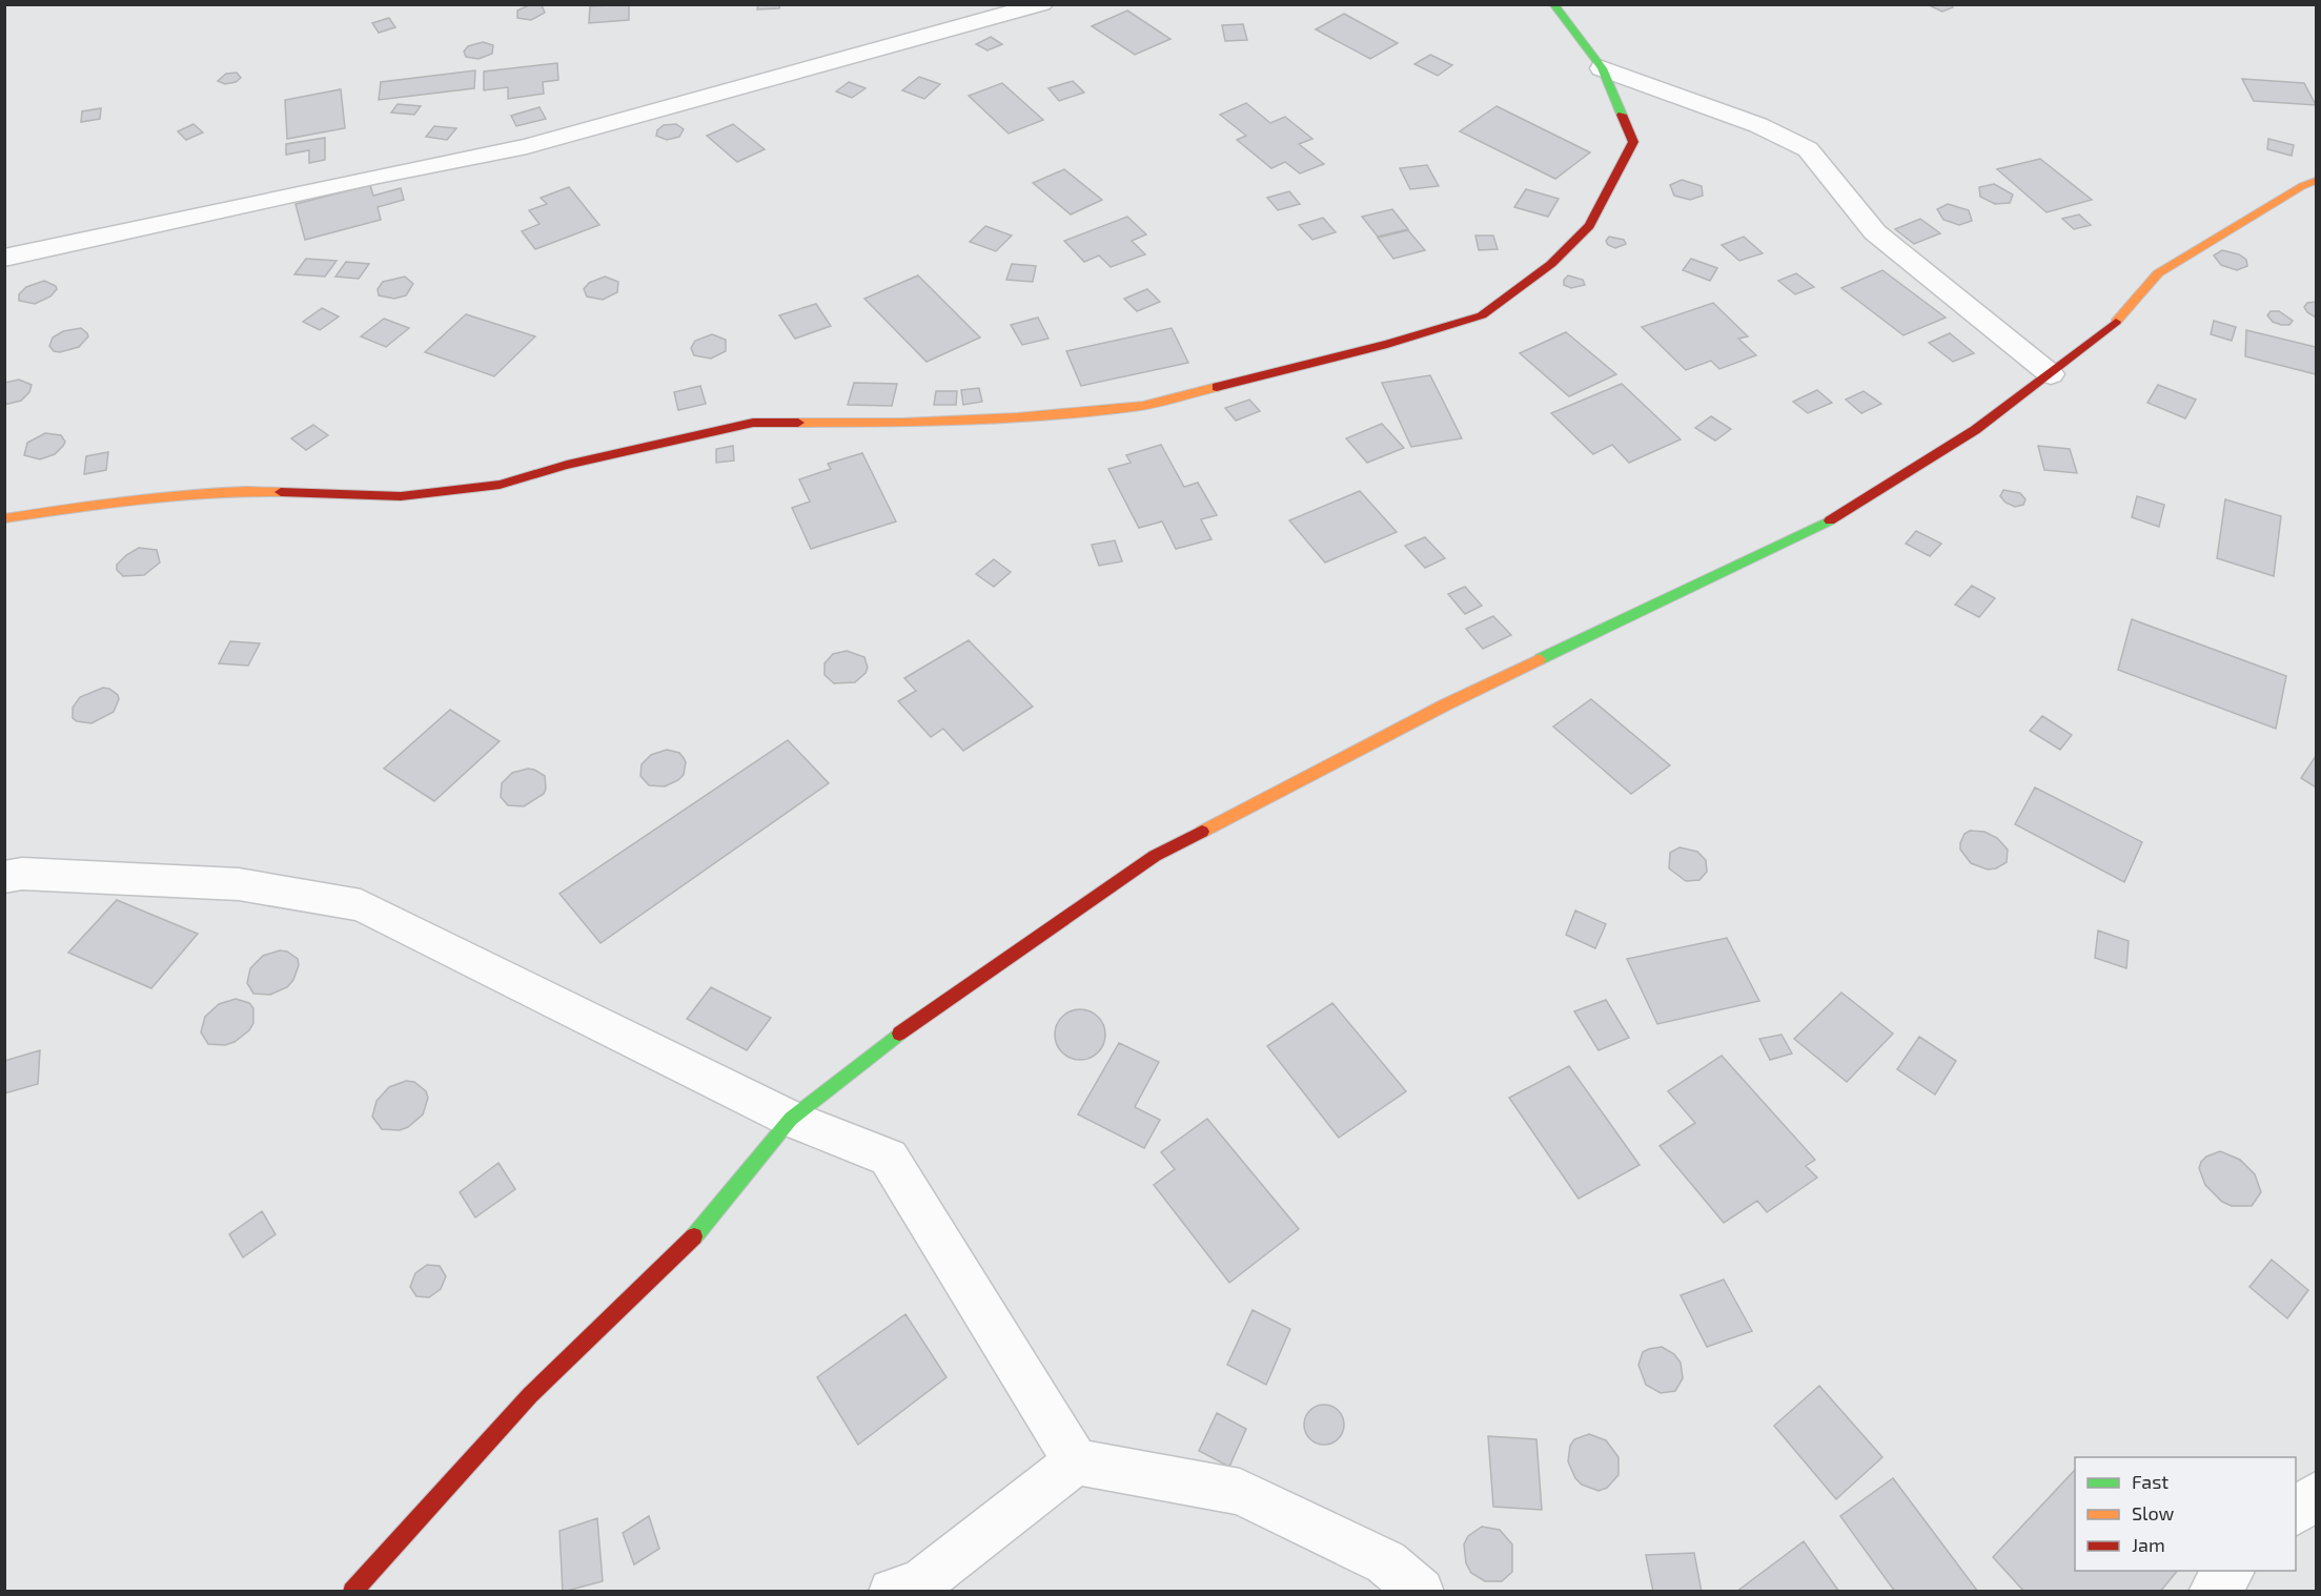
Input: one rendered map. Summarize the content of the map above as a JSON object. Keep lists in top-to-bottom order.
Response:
{
  "legend": ["Fast", "Slow", "Jam"]
}
